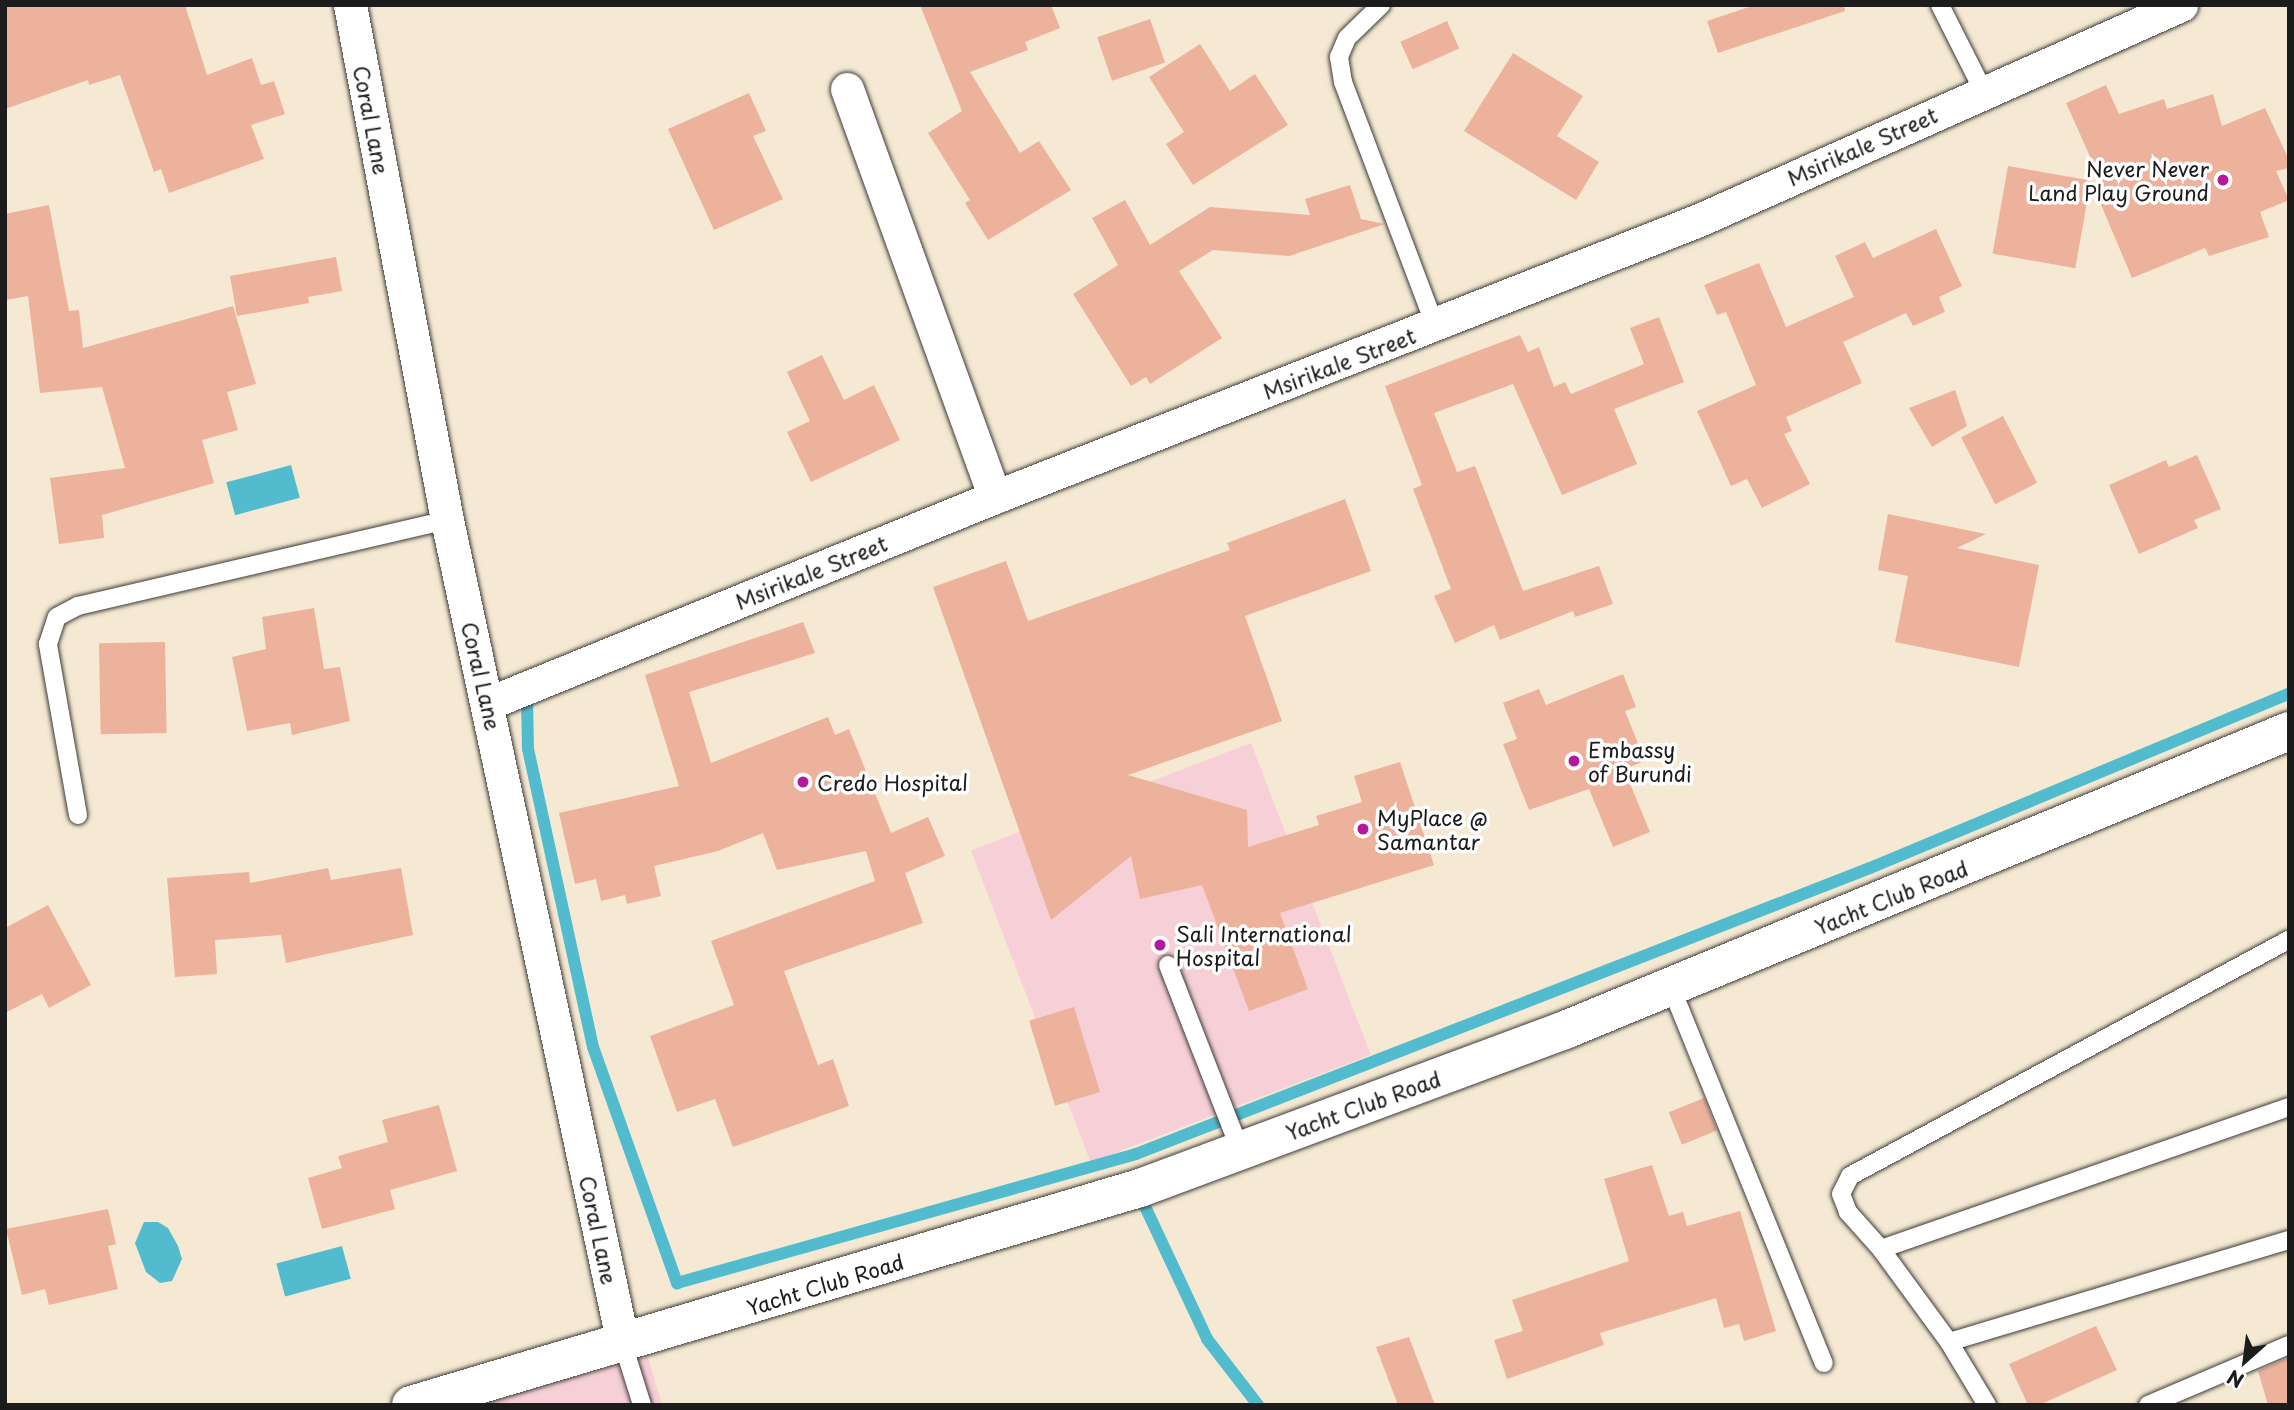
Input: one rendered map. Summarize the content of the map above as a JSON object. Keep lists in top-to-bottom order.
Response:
{
  "streets": {
    "street": ["Coral Lane", "Msirikale Street", "Yacht Club Road"]
  },
  "crossings": [
    ["Coral Lane", "Msirikale Street"],
    ["Coral Lane", "Yacht Club Road"]
  ],
  "places": [
    "Never Never Land Play Ground",
    "Embassy of Burundi",
    "Credo Hospital",
    "MyPlace @ Samantar",
    "Sali International Hospital"
  ],
  "north": "bottom left"
}
